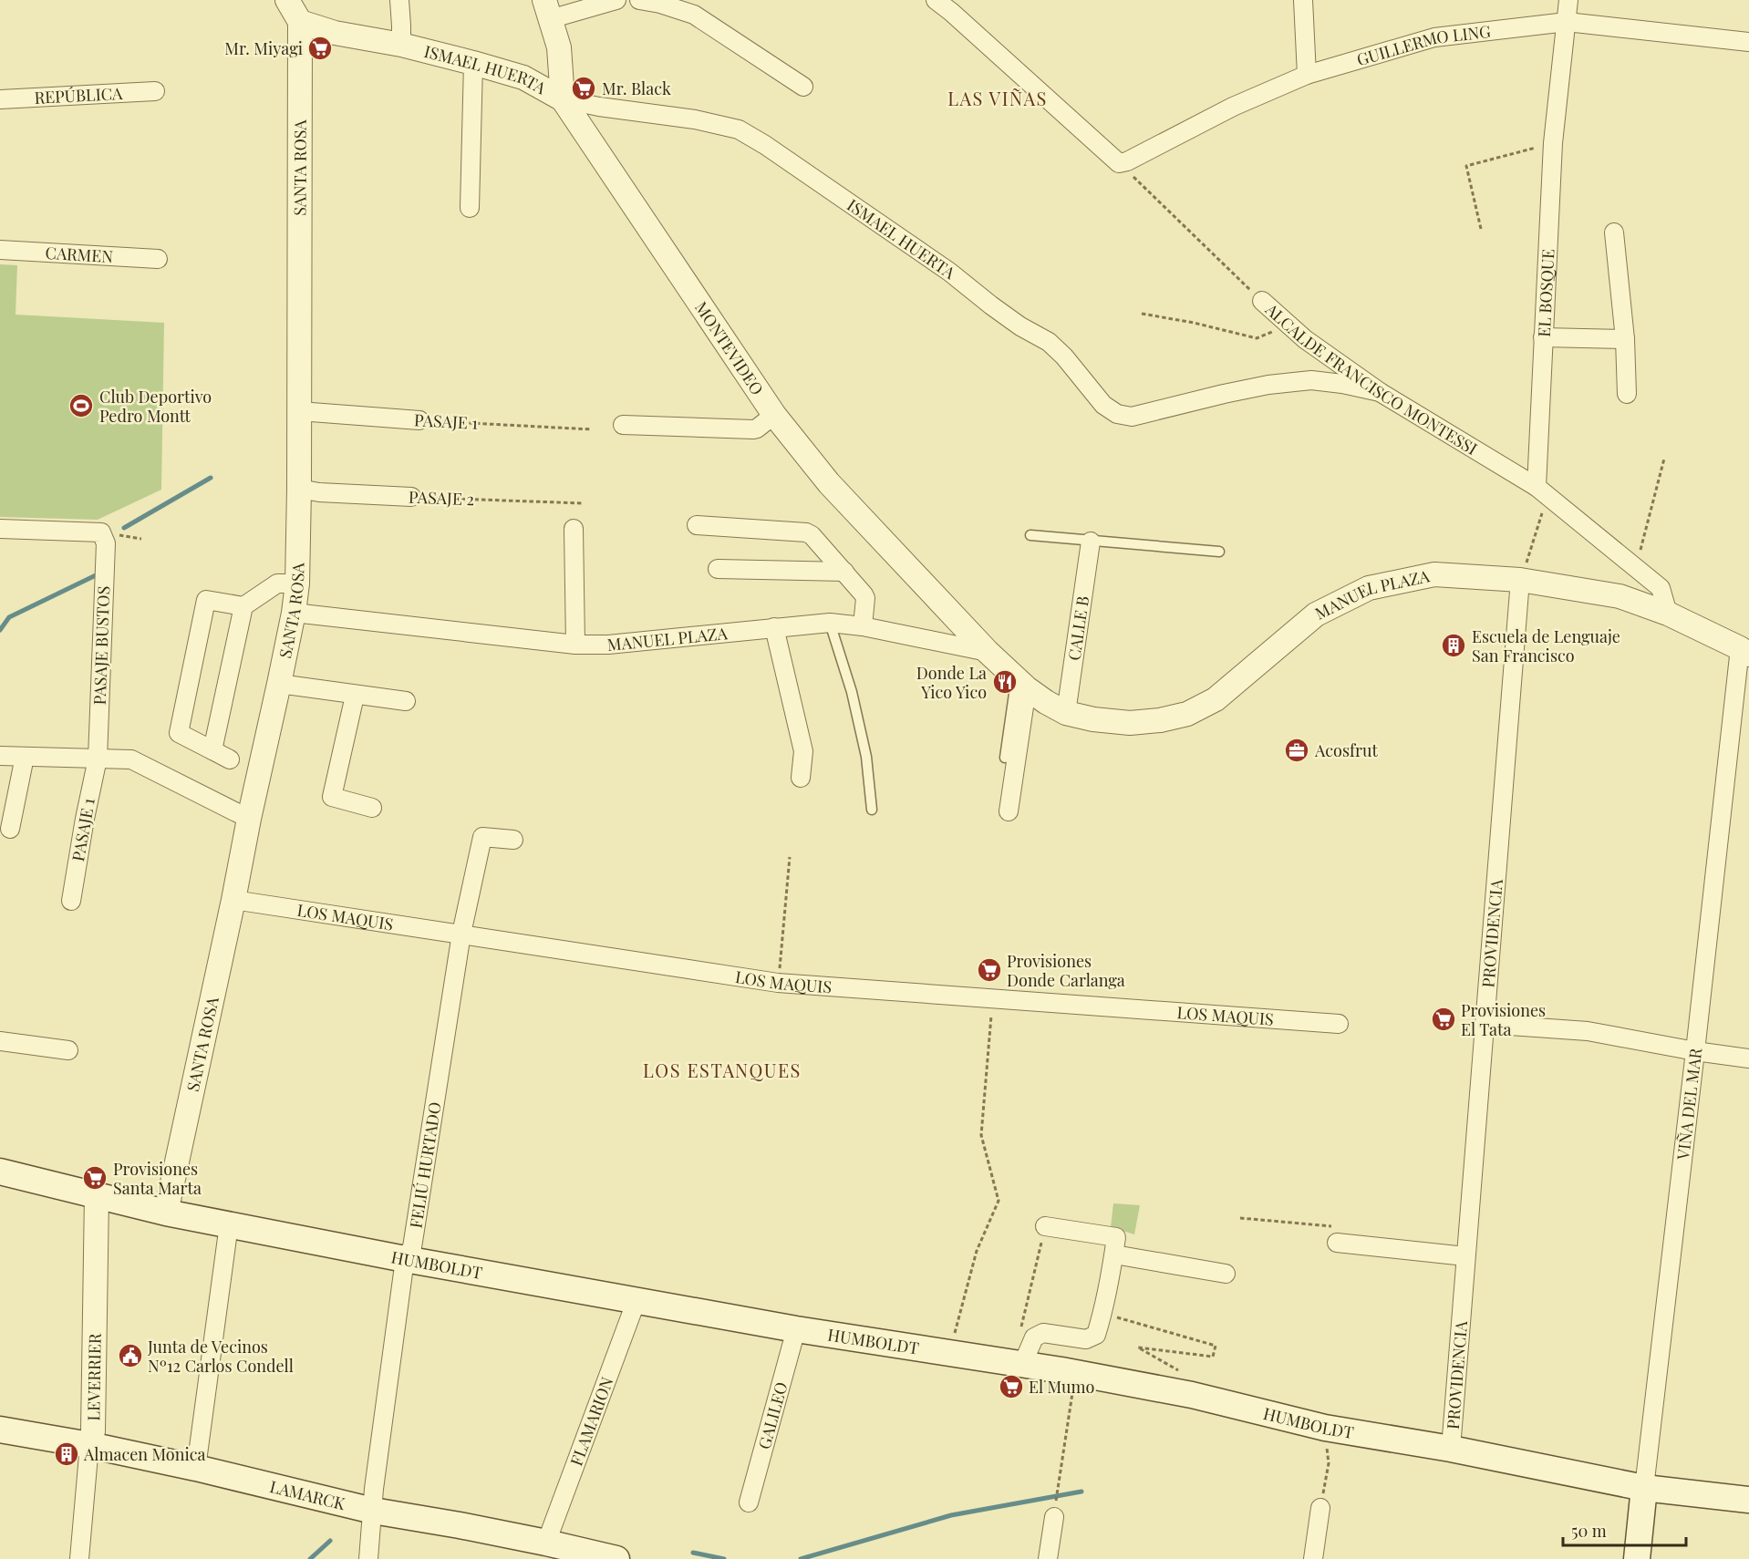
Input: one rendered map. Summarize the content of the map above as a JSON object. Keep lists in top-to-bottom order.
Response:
{
  "streets": {
    "main road": ["VIÑA DEL MAR", "HUMBOLDT", "LAMARCK"],
    "street": [
      "GUILLERMO LING",
      "ISMAEL HUERTA",
      "REPÚBLICA",
      "SANTA ROSA",
      "CARMEN",
      "EL BOSQUE",
      "MONTEVIDEO",
      "ALCALDE FRANCISCO MONTESSI",
      "PASAJE 1",
      "PASAJE 2",
      "MANUEL PLAZA",
      "CALLE B",
      "PASAJE BUSTOS",
      "LOS MAQUIS",
      "PROVIDENCIA",
      "FELIÚ HURTADO",
      "LEVERRIER",
      "GALILEO",
      "FLAMARION"
    ]
  },
  "crossings": [
    ["GUILLERMO LING", "EL BOSQUE"],
    ["GUILLERMO LING", "ALCALDE FRANCISCO MONTESSI"],
    ["ISMAEL HUERTA", "SANTA ROSA"],
    ["ISMAEL HUERTA", "MONTEVIDEO"],
    ["ISMAEL HUERTA", "ALCALDE FRANCISCO MONTESSI"],
    ["SANTA ROSA", "PASAJE 1"],
    ["SANTA ROSA", "PASAJE 2"],
    ["SANTA ROSA", "MANUEL PLAZA"],
    ["SANTA ROSA", "LOS MAQUIS"],
    ["SANTA ROSA", "HUMBOLDT"],
    ["EL BOSQUE", "ALCALDE FRANCISCO MONTESSI"],
    ["MONTEVIDEO", "MANUEL PLAZA"],
    ["ALCALDE FRANCISCO MONTESSI", "MANUEL PLAZA"],
    ["PASAJE 1", "PASAJE BUSTOS"],
    ["MANUEL PLAZA", "CALLE B"],
    ["MANUEL PLAZA", "PROVIDENCIA"],
    ["MANUEL PLAZA", "VIÑA DEL MAR"],
    ["LOS MAQUIS", "FELIÚ HURTADO"],
    ["PROVIDENCIA", "HUMBOLDT"],
    ["VIÑA DEL MAR", "HUMBOLDT"],
    ["FELIÚ HURTADO", "HUMBOLDT"],
    ["FELIÚ HURTADO", "LAMARCK"],
    ["HUMBOLDT", "LEVERRIER"],
    ["HUMBOLDT", "GALILEO"],
    ["HUMBOLDT", "FLAMARION"],
    ["LEVERRIER", "LAMARCK"],
    ["FLAMARION", "LAMARCK"]
  ],
  "districts": ["LAS VIÑAS", "LOS ESTANQUES"],
  "places": {
    "supermarket": [
      "Mr. Miyagi",
      "Mr. Black",
      "Provisiones Donde Carlanga",
      "Provisiones El Tata",
      "Provisiones Santa Marta",
      "El Mumo"
    ],
    "sports": ["Club Deportivo Pedro Montt"],
    "building": ["Escuela de Lenguaje San Francisco", "Almacen Monica"],
    "restaurant": ["Donde La Yico Yico"],
    "office": ["Acosfrut"],
    "public building": ["Junta de Vecinos Nº12 Carlos Condell"]
  },
  "scale_bar": "50 m"
}
